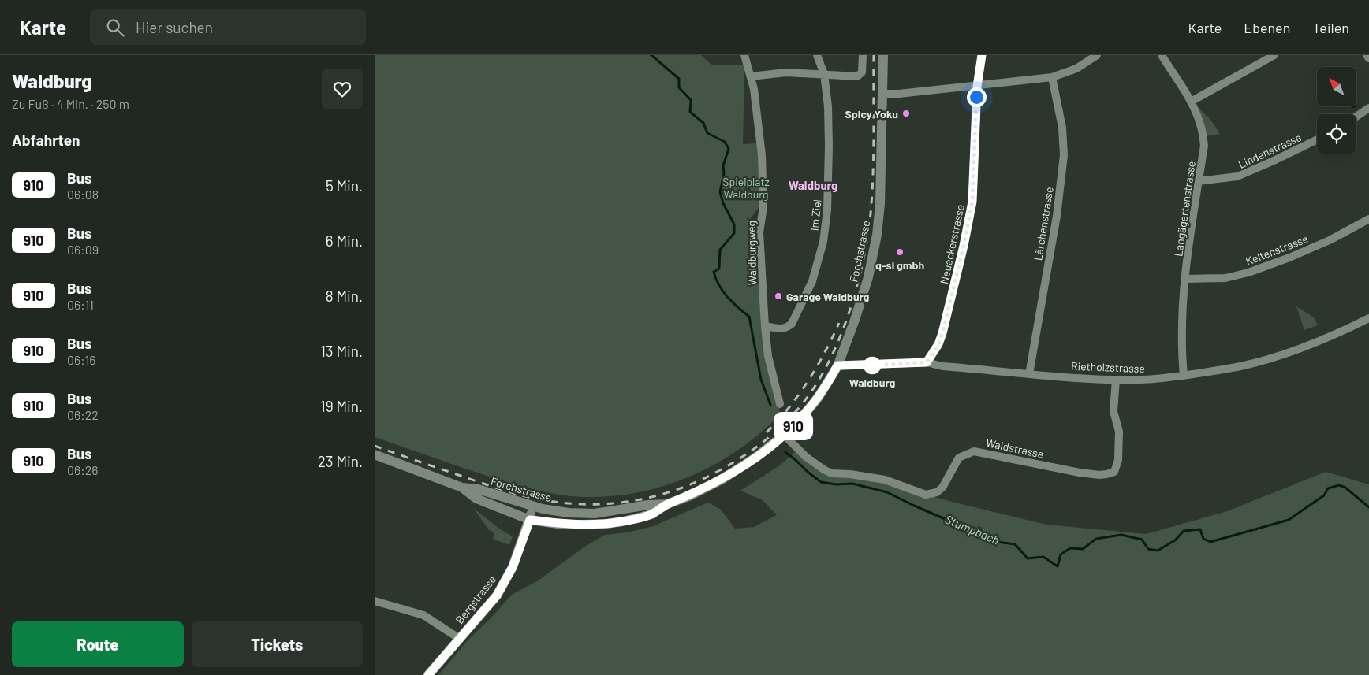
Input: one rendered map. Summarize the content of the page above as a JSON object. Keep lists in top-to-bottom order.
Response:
{
  "streets": {
    "main road": ["Forchstrasse", "Bergstrasse"],
    "street": [
      "Lindenstrasse",
      "Langägertenstrasse",
      "Im Ziel",
      "Lärchenstrasse",
      "Neuackerstrasse",
      "Keltenstrasse",
      "Waldburgweg",
      "Rietholzstrasse",
      "Waldstrasse"
    ]
  },
  "crossings": [
    ["Lindenstrasse", "Langägertenstrasse"],
    ["Langägertenstrasse", "Keltenstrasse"],
    ["Langägertenstrasse", "Rietholzstrasse"],
    ["Im Ziel", "Waldburgweg"],
    ["Lärchenstrasse", "Rietholzstrasse"],
    ["Neuackerstrasse", "Rietholzstrasse"],
    ["Forchstrasse", "Rietholzstrasse"],
    ["Forchstrasse", "Waldstrasse"],
    ["Forchstrasse", "Bergstrasse"],
    ["Rietholzstrasse", "Waldstrasse"]
  ],
  "districts": ["Waldburg"],
  "water": ["Stumpbach"],
  "parks": ["Spielplatz Waldburg"],
  "places": [
    "Spicy Yoku",
    "q-si gmbh",
    "Garage Waldburg",
    "Waldburg"
  ],
  "lines": ["bus line 910"],
  "north": "top left",
  "page": {
    "header": "Karte",
    "search": "Hier suchen",
    "nav": ["Karte", "Ebenen", "Teilen"],
    "heading": [
      ["Waldburg", "Zu Fuß · 4 Min. · 250 m"],
      "Abfahrten"
    ],
    "on_map": "910",
    "list": [
      {
        "mark": "910",
        "name": "Bus",
        "note": "06:08",
        "value": "5 Min."
      },
      {
        "mark": "910",
        "name": "Bus",
        "note": "06:09",
        "value": "6 Min."
      },
      {
        "mark": "910",
        "name": "Bus",
        "note": "06:11",
        "value": "8 Min."
      },
      {
        "mark": "910",
        "name": "Bus",
        "note": "06:16",
        "value": "13 Min."
      },
      {
        "mark": "910",
        "name": "Bus",
        "note": "06:22",
        "value": "19 Min."
      },
      {
        "mark": "910",
        "name": "Bus",
        "note": "06:26",
        "value": "23 Min."
      }
    ],
    "buttons": ["Route", "Tickets"]
  }
}
